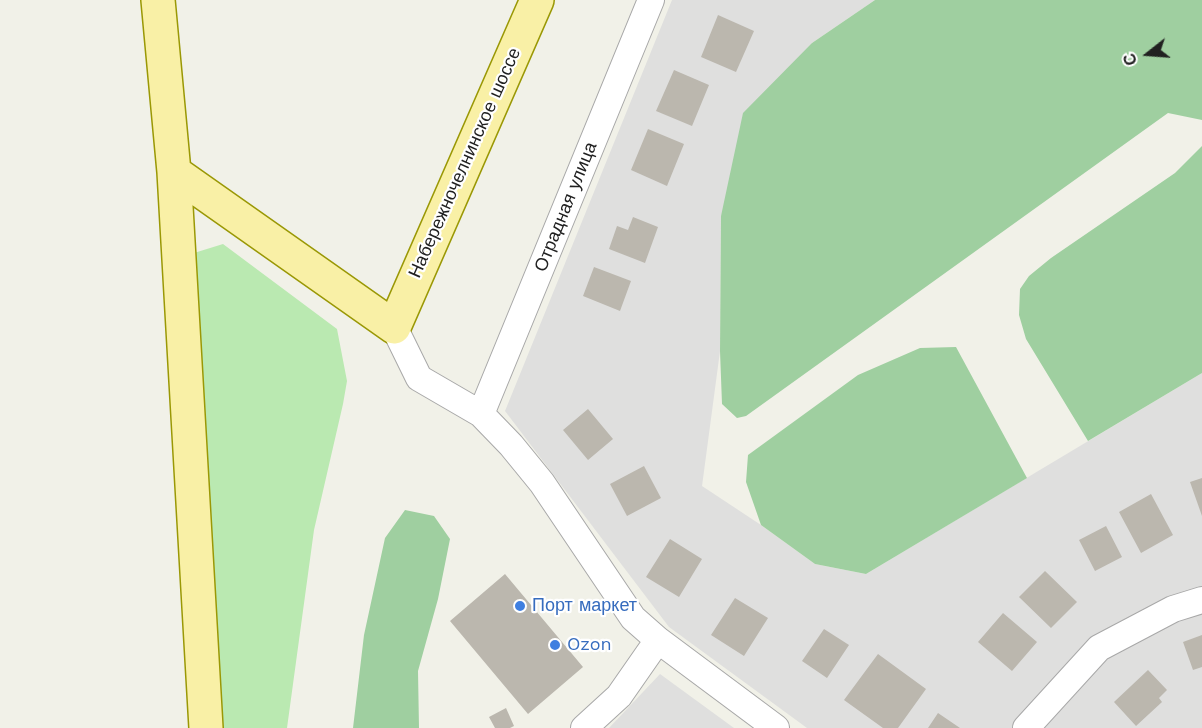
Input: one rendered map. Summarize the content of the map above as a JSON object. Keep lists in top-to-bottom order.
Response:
{
  "streets": {
    "main road": ["Набережночелнинское шоссе"],
    "street": ["Отрадная улица"]
  },
  "places": ["Порт маркет", "Ozon"],
  "north": "left"
}
